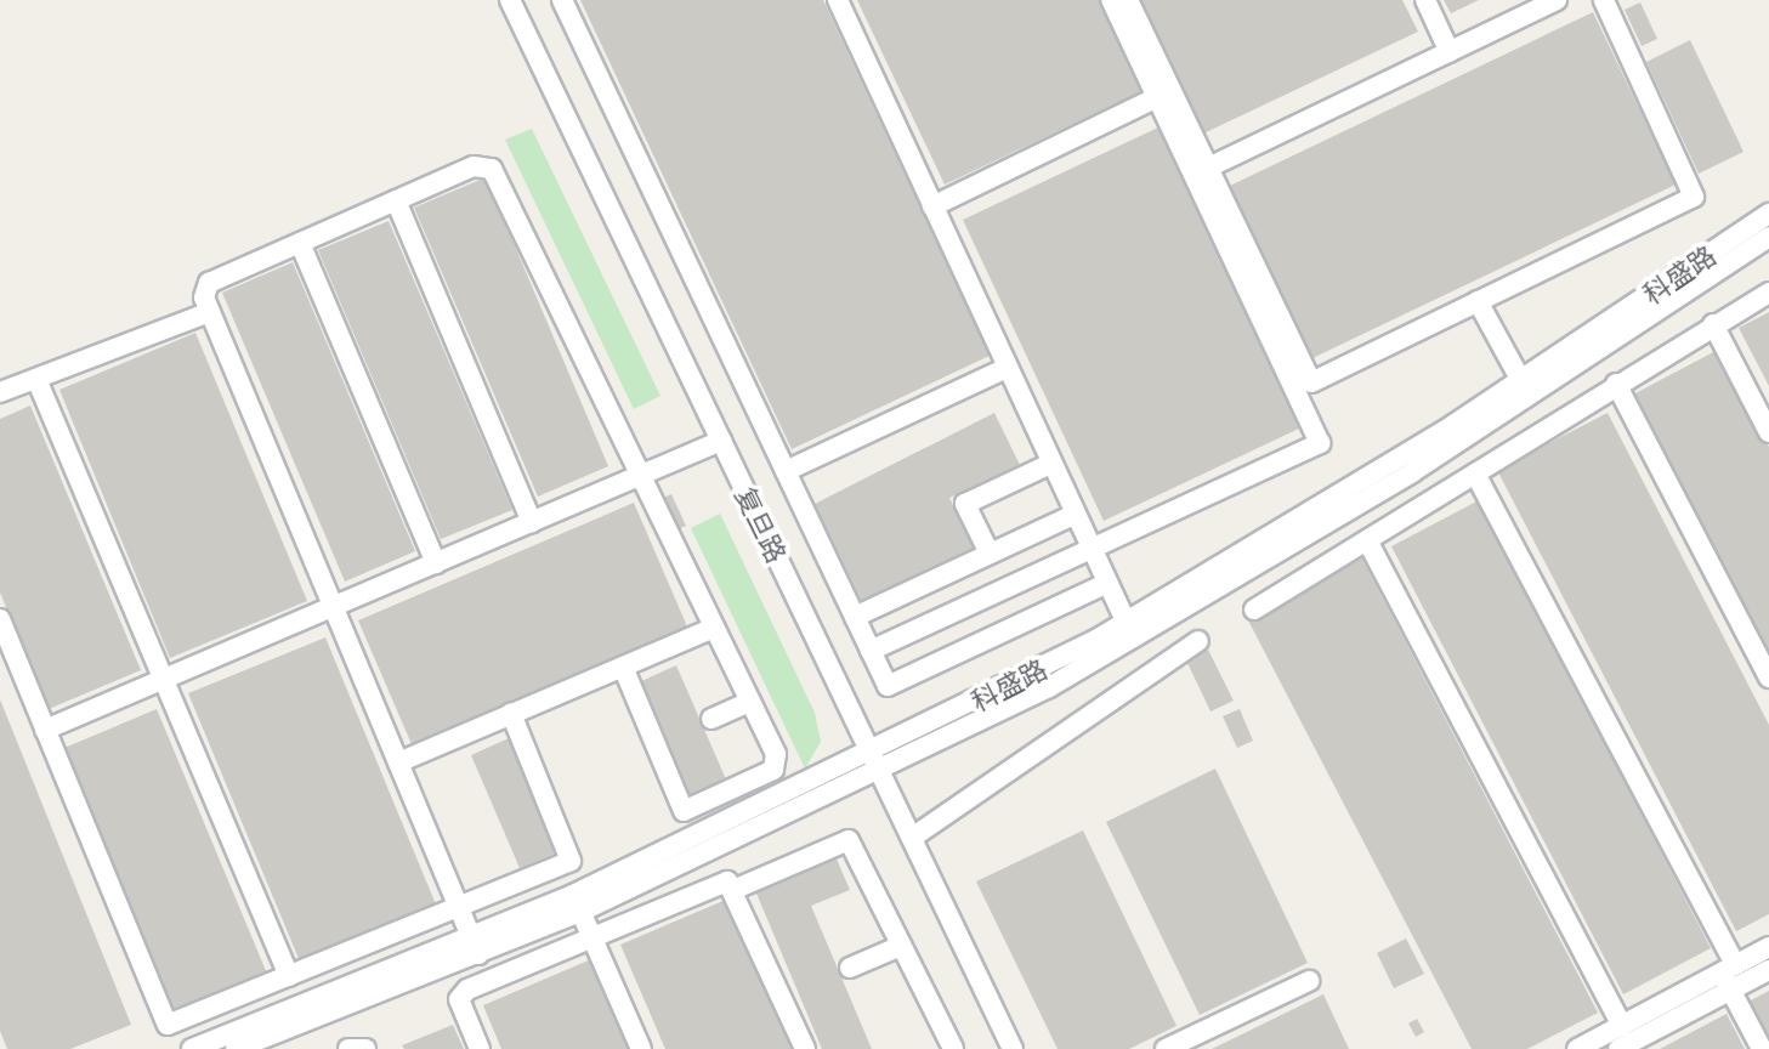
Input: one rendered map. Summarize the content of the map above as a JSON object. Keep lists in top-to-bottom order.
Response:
{
  "streets": {
    "street": ["科盛路", "复旦路"]
  },
  "crossings": [
    ["科盛路", "复旦路"]
  ]
}
